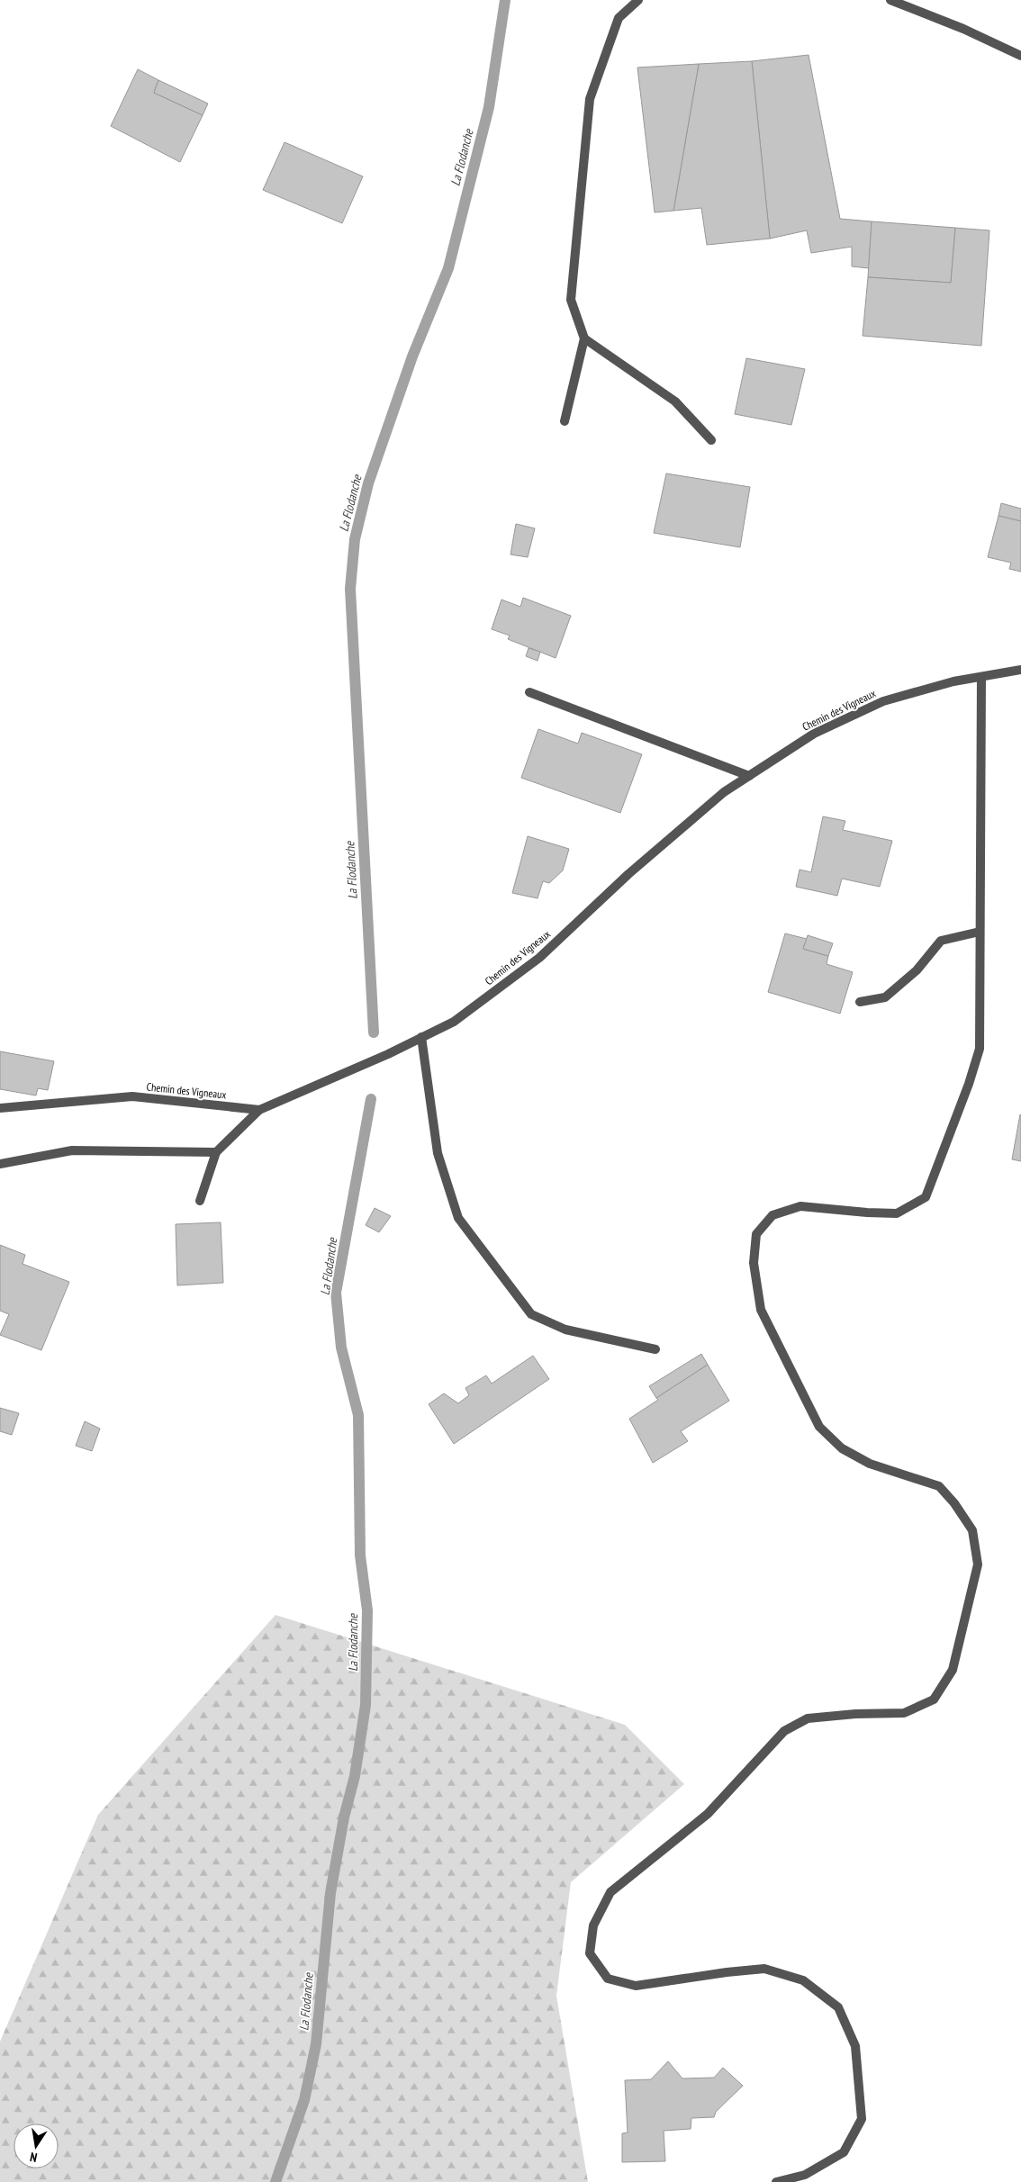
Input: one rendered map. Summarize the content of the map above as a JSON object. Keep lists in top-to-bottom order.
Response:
{
  "streets": {
    "street": ["Chemin des Vigneaux"]
  },
  "water": ["La Flodanche"],
  "north": "bottom"
}
